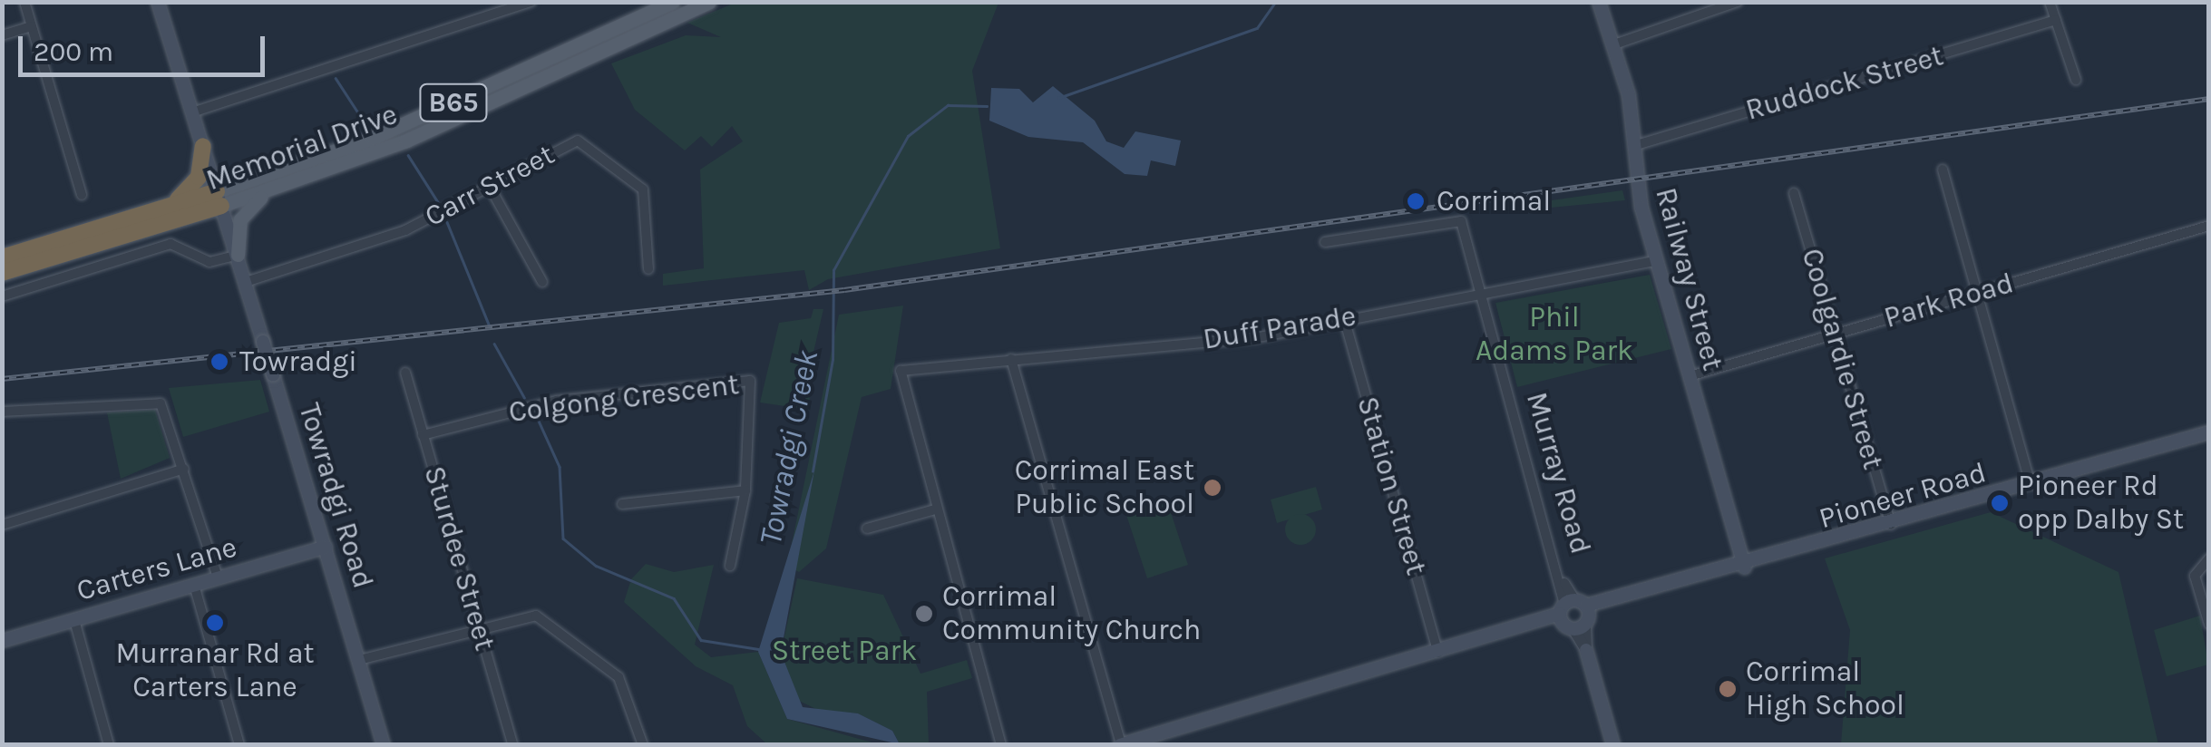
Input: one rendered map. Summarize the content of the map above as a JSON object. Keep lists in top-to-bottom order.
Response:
{
  "streets": {
    "highway": ["B65", "Memorial Drive"],
    "main road": [
      "Railway Street",
      "Murray Road",
      "Towradgi Road",
      "Pioneer Road",
      "Carters Lane"
    ],
    "street": [
      "Ruddock Street",
      "Carr Street",
      "Park Road",
      "Duff Parade",
      "Coolgardie Street",
      "Colgong Crescent",
      "Station Street",
      "Sturdee Street"
    ]
  },
  "crossings": [
    ["Ruddock Street", "Railway Street"],
    ["Memorial Drive", "Towradgi Road"],
    ["Carr Street", "Towradgi Road"],
    ["Railway Street", "Park Road"],
    ["Railway Street", "Duff Parade"],
    ["Railway Street", "Pioneer Road"],
    ["Park Road", "Coolgardie Street"],
    ["Duff Parade", "Murray Road"],
    ["Duff Parade", "Station Street"],
    ["Coolgardie Street", "Pioneer Road"],
    ["Colgong Crescent", "Sturdee Street"],
    ["Murray Road", "Pioneer Road"],
    ["Station Street", "Pioneer Road"],
    ["Towradgi Road", "Carters Lane"]
  ],
  "water": ["Towradgi Creek"],
  "parks": ["Phil Adams Park", "Street Park"],
  "places": [
    "Corrimal",
    "Towradgi",
    "Corrimal East Public School",
    "Pioneer Rd opp Dalby St",
    "Corrimal Community Church",
    "Murranar Rd at Carters Lane",
    "Corrimal High School"
  ],
  "scale_bar": "200 m"
}
